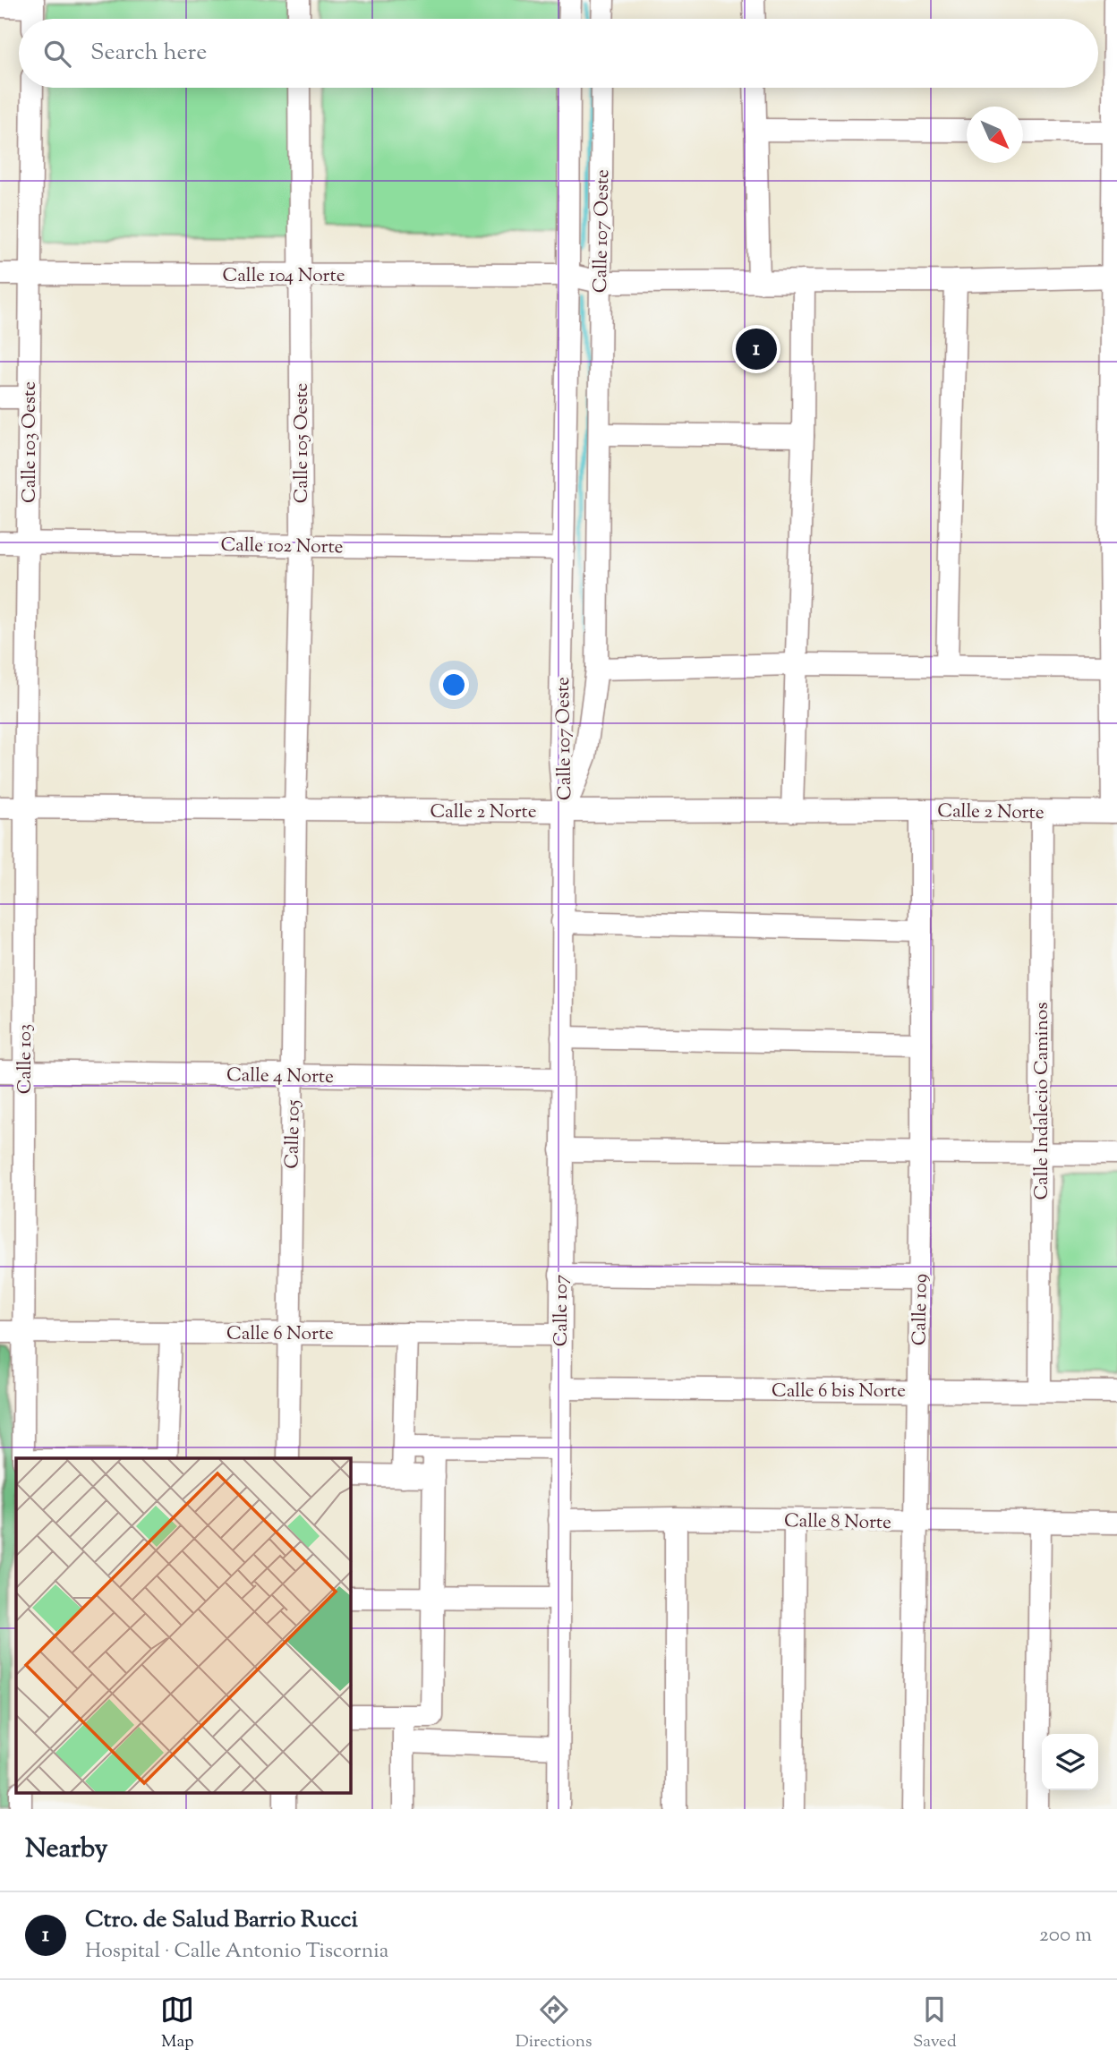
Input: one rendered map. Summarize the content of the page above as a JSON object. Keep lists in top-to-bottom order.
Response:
{
  "streets": {
    "street": [
      "Calle 107 Oeste",
      "Calle 104 Norte",
      "Calle 103 Oeste",
      "Calle 105 Oeste",
      "Calle 102 Norte",
      "Calle 2 Norte",
      "Calle 103",
      "Calle 4 Norte",
      "Calle Indalecio Caminos",
      "Calle 105",
      "Calle 109",
      "Calle 107",
      "Calle 6 Norte",
      "Calle 6 bis Norte",
      "Calle 8 Norte"
    ]
  },
  "crossings": [
    ["Calle 107 Oeste", "Calle 104 Norte"],
    ["Calle 107 Oeste", "Calle 102 Norte"],
    ["Calle 107 Oeste", "Calle 2 Norte"],
    ["Calle 107 Oeste", "Calle 107"],
    ["Calle 104 Norte", "Calle 103 Oeste"],
    ["Calle 104 Norte", "Calle 105 Oeste"],
    ["Calle 103 Oeste", "Calle 102 Norte"],
    ["Calle 103 Oeste", "Calle 2 Norte"],
    ["Calle 103 Oeste", "Calle 103"],
    ["Calle 105 Oeste", "Calle 102 Norte"],
    ["Calle 105 Oeste", "Calle 2 Norte"],
    ["Calle 105 Oeste", "Calle 105"],
    ["Calle 2 Norte", "Calle 103"],
    ["Calle 2 Norte", "Calle Indalecio Caminos"],
    ["Calle 2 Norte", "Calle 105"],
    ["Calle 2 Norte", "Calle 109"],
    ["Calle 2 Norte", "Calle 107"],
    ["Calle 103", "Calle 4 Norte"],
    ["Calle 103", "Calle 6 Norte"],
    ["Calle 4 Norte", "Calle 105"],
    ["Calle 4 Norte", "Calle 107"],
    ["Calle Indalecio Caminos", "Calle 6 bis Norte"],
    ["Calle 105", "Calle 6 Norte"],
    ["Calle 109", "Calle 6 bis Norte"],
    ["Calle 109", "Calle 8 Norte"],
    ["Calle 107", "Calle 6 Norte"],
    ["Calle 107", "Calle 6 bis Norte"],
    ["Calle 107", "Calle 8 Norte"]
  ],
  "north": "bottom right",
  "page": {
    "search": "Search here",
    "pins": "1",
    "heading": "Nearby",
    "list": [
      {
        "mark": "1",
        "name": "Ctro. de Salud Barrio Rucci",
        "note": "Hospital · Calle Antonio Tiscornia",
        "value": "200 m"
      }
    ],
    "nav": ["Map", "Directions", "Saved"]
  }
}
